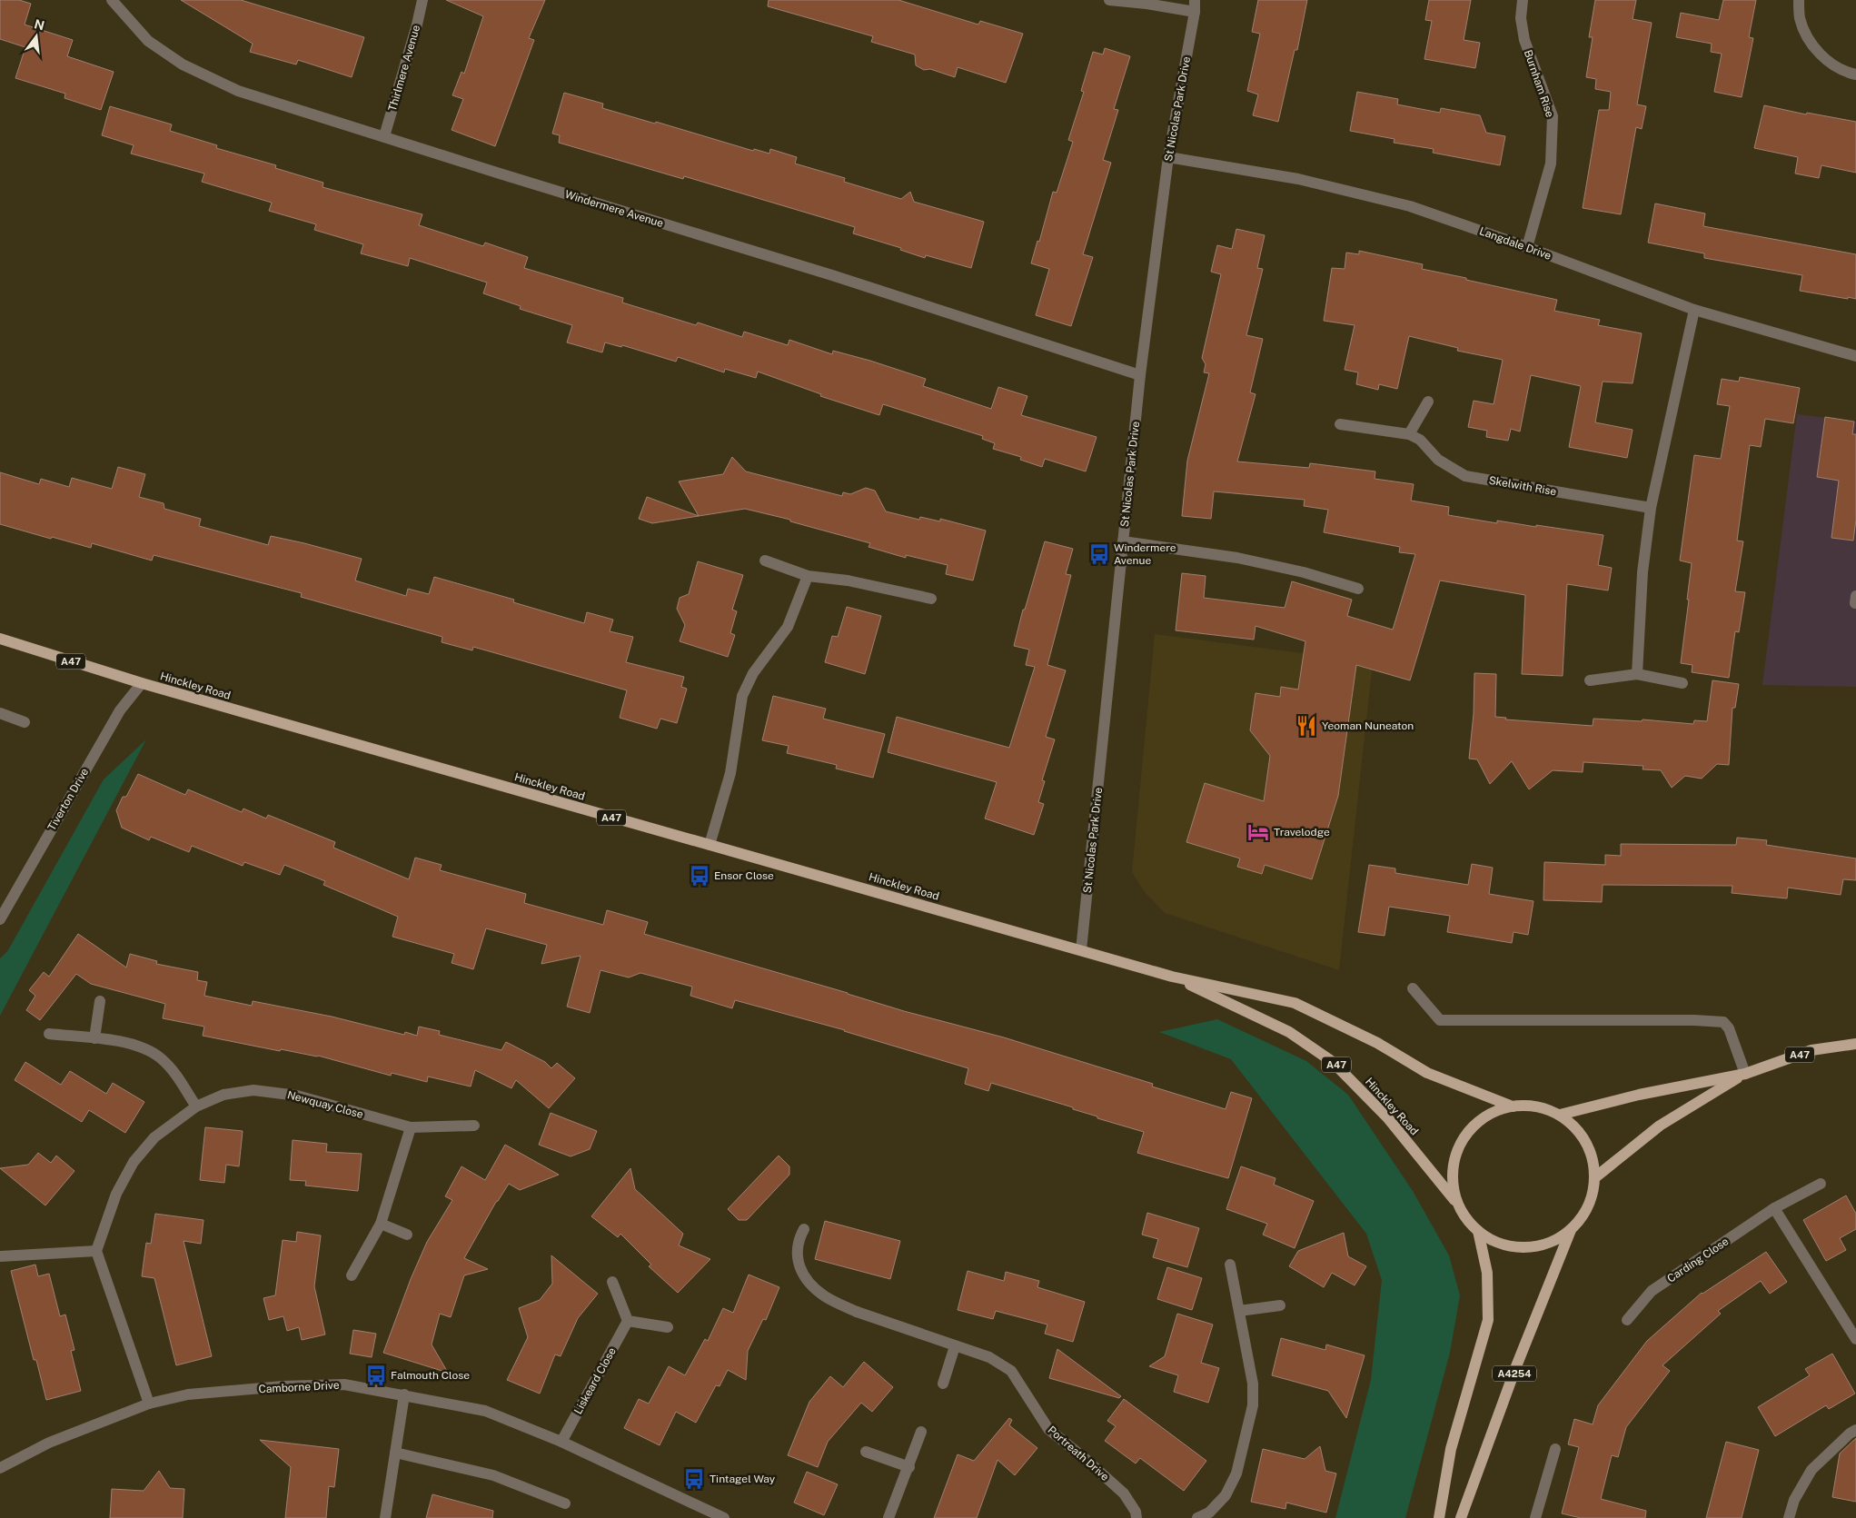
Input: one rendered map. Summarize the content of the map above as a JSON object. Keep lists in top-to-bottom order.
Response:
{
  "streets": {
    "main road": ["A47", "Hinckley Road", "A4254"],
    "street": [
      "Thirlmere Avenue",
      "Burnham Rise",
      "St Nicolas Park Drive",
      "Windermere Avenue",
      "Langdale Drive",
      "Skelwith Rise",
      "Tiverton Drive",
      "Newquay Close",
      "Carding Close",
      "Liskeard Close",
      "Camborne Drive",
      "Portreath Drive"
    ]
  },
  "crossings": [
    ["Thirlmere Avenue", "Windermere Avenue"],
    ["Burnham Rise", "Langdale Drive"],
    ["St Nicolas Park Drive", "Windermere Avenue"],
    ["St Nicolas Park Drive", "Langdale Drive"],
    ["St Nicolas Park Drive", "Hinckley Road"],
    ["A47", "Hinckley Road"],
    ["A47", "A4254"],
    ["Hinckley Road", "Tiverton Drive"],
    ["Hinckley Road", "A4254"],
    ["Liskeard Close", "Camborne Drive"]
  ],
  "places": {
    "bus stop": [
      "Windermere Avenue",
      "Ensor Close",
      "Falmouth Close",
      "Tintagel Way"
    ],
    "restaurant": ["Yeoman Nuneaton"],
    "hotel": ["Travelodge"]
  },
  "north": "top"
}
